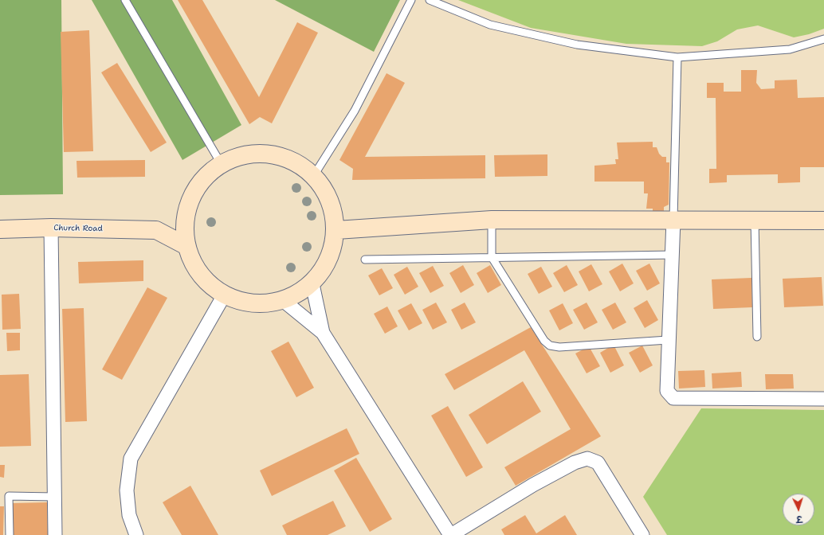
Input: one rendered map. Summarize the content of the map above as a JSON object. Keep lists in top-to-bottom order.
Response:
{
  "streets": {
    "street": ["Church Road"]
  },
  "north": "bottom"
}
